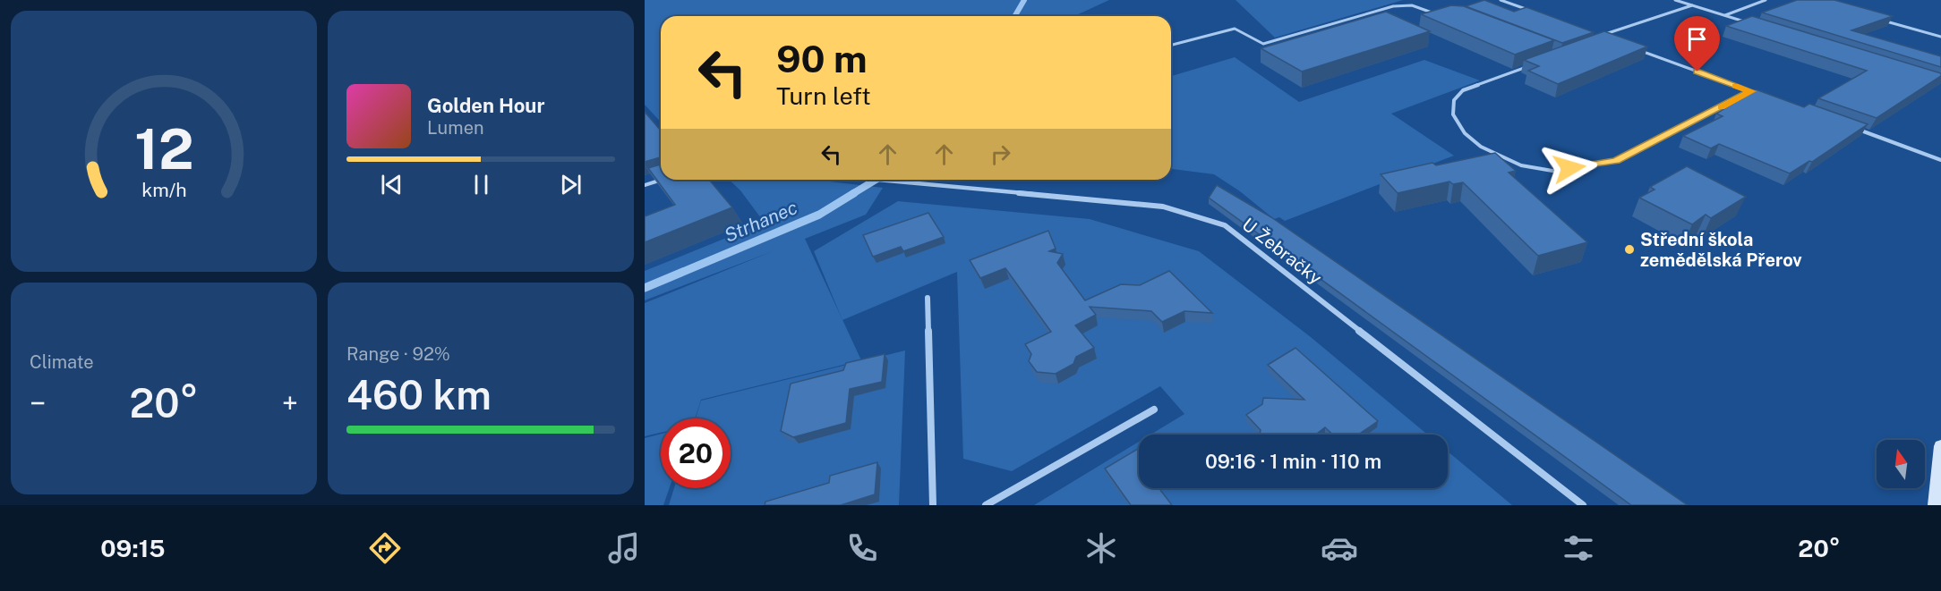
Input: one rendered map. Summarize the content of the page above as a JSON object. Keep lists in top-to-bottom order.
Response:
{
  "streets": {
    "street": ["U Žebračky"]
  },
  "water": ["Strhanec"],
  "places": ["Střední škola zemědělská Přerov"],
  "north": "top",
  "page": {
    "turn": ["90 m", "Turn left"],
    "song": ["Golden Hour", "Lumen"],
    "tile": [
      "Climate",
      ["Range · 92%", "460 km"]
    ],
    "heat": ["−", "20°", "+"],
    "limit": "20",
    "trip": "09:16 · 1 min · 110 m",
    "tabs": ["09:15", "20°"],
    "gauge": ["12", "km/h"]
  }
}
